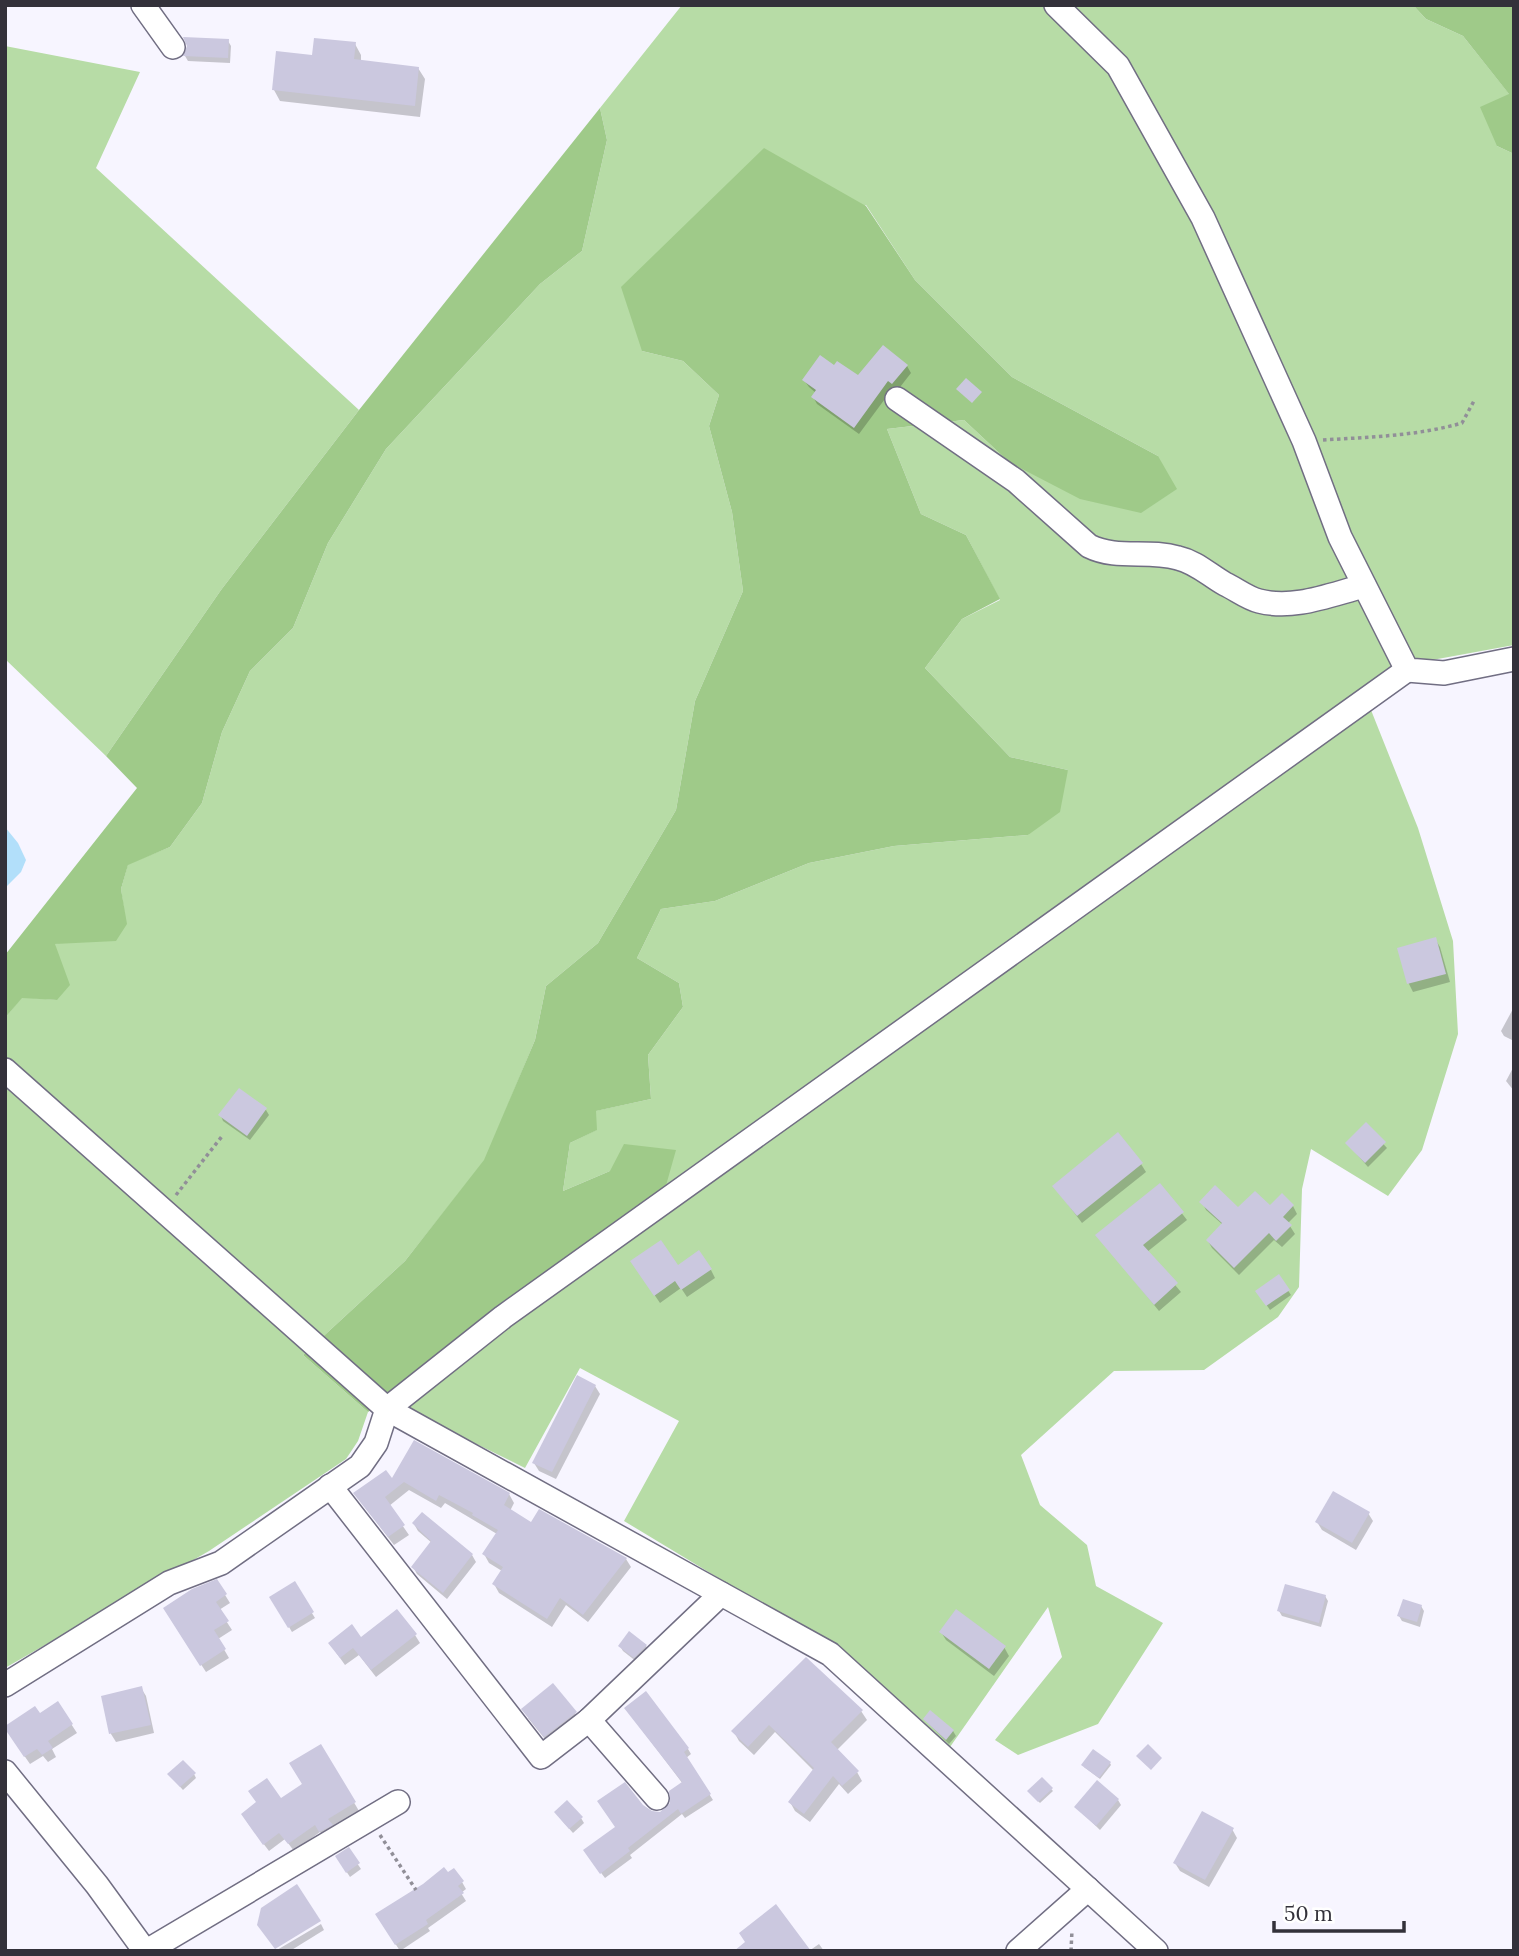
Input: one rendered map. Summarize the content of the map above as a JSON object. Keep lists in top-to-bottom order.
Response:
{
  "scale_bar": "50 m"
}
